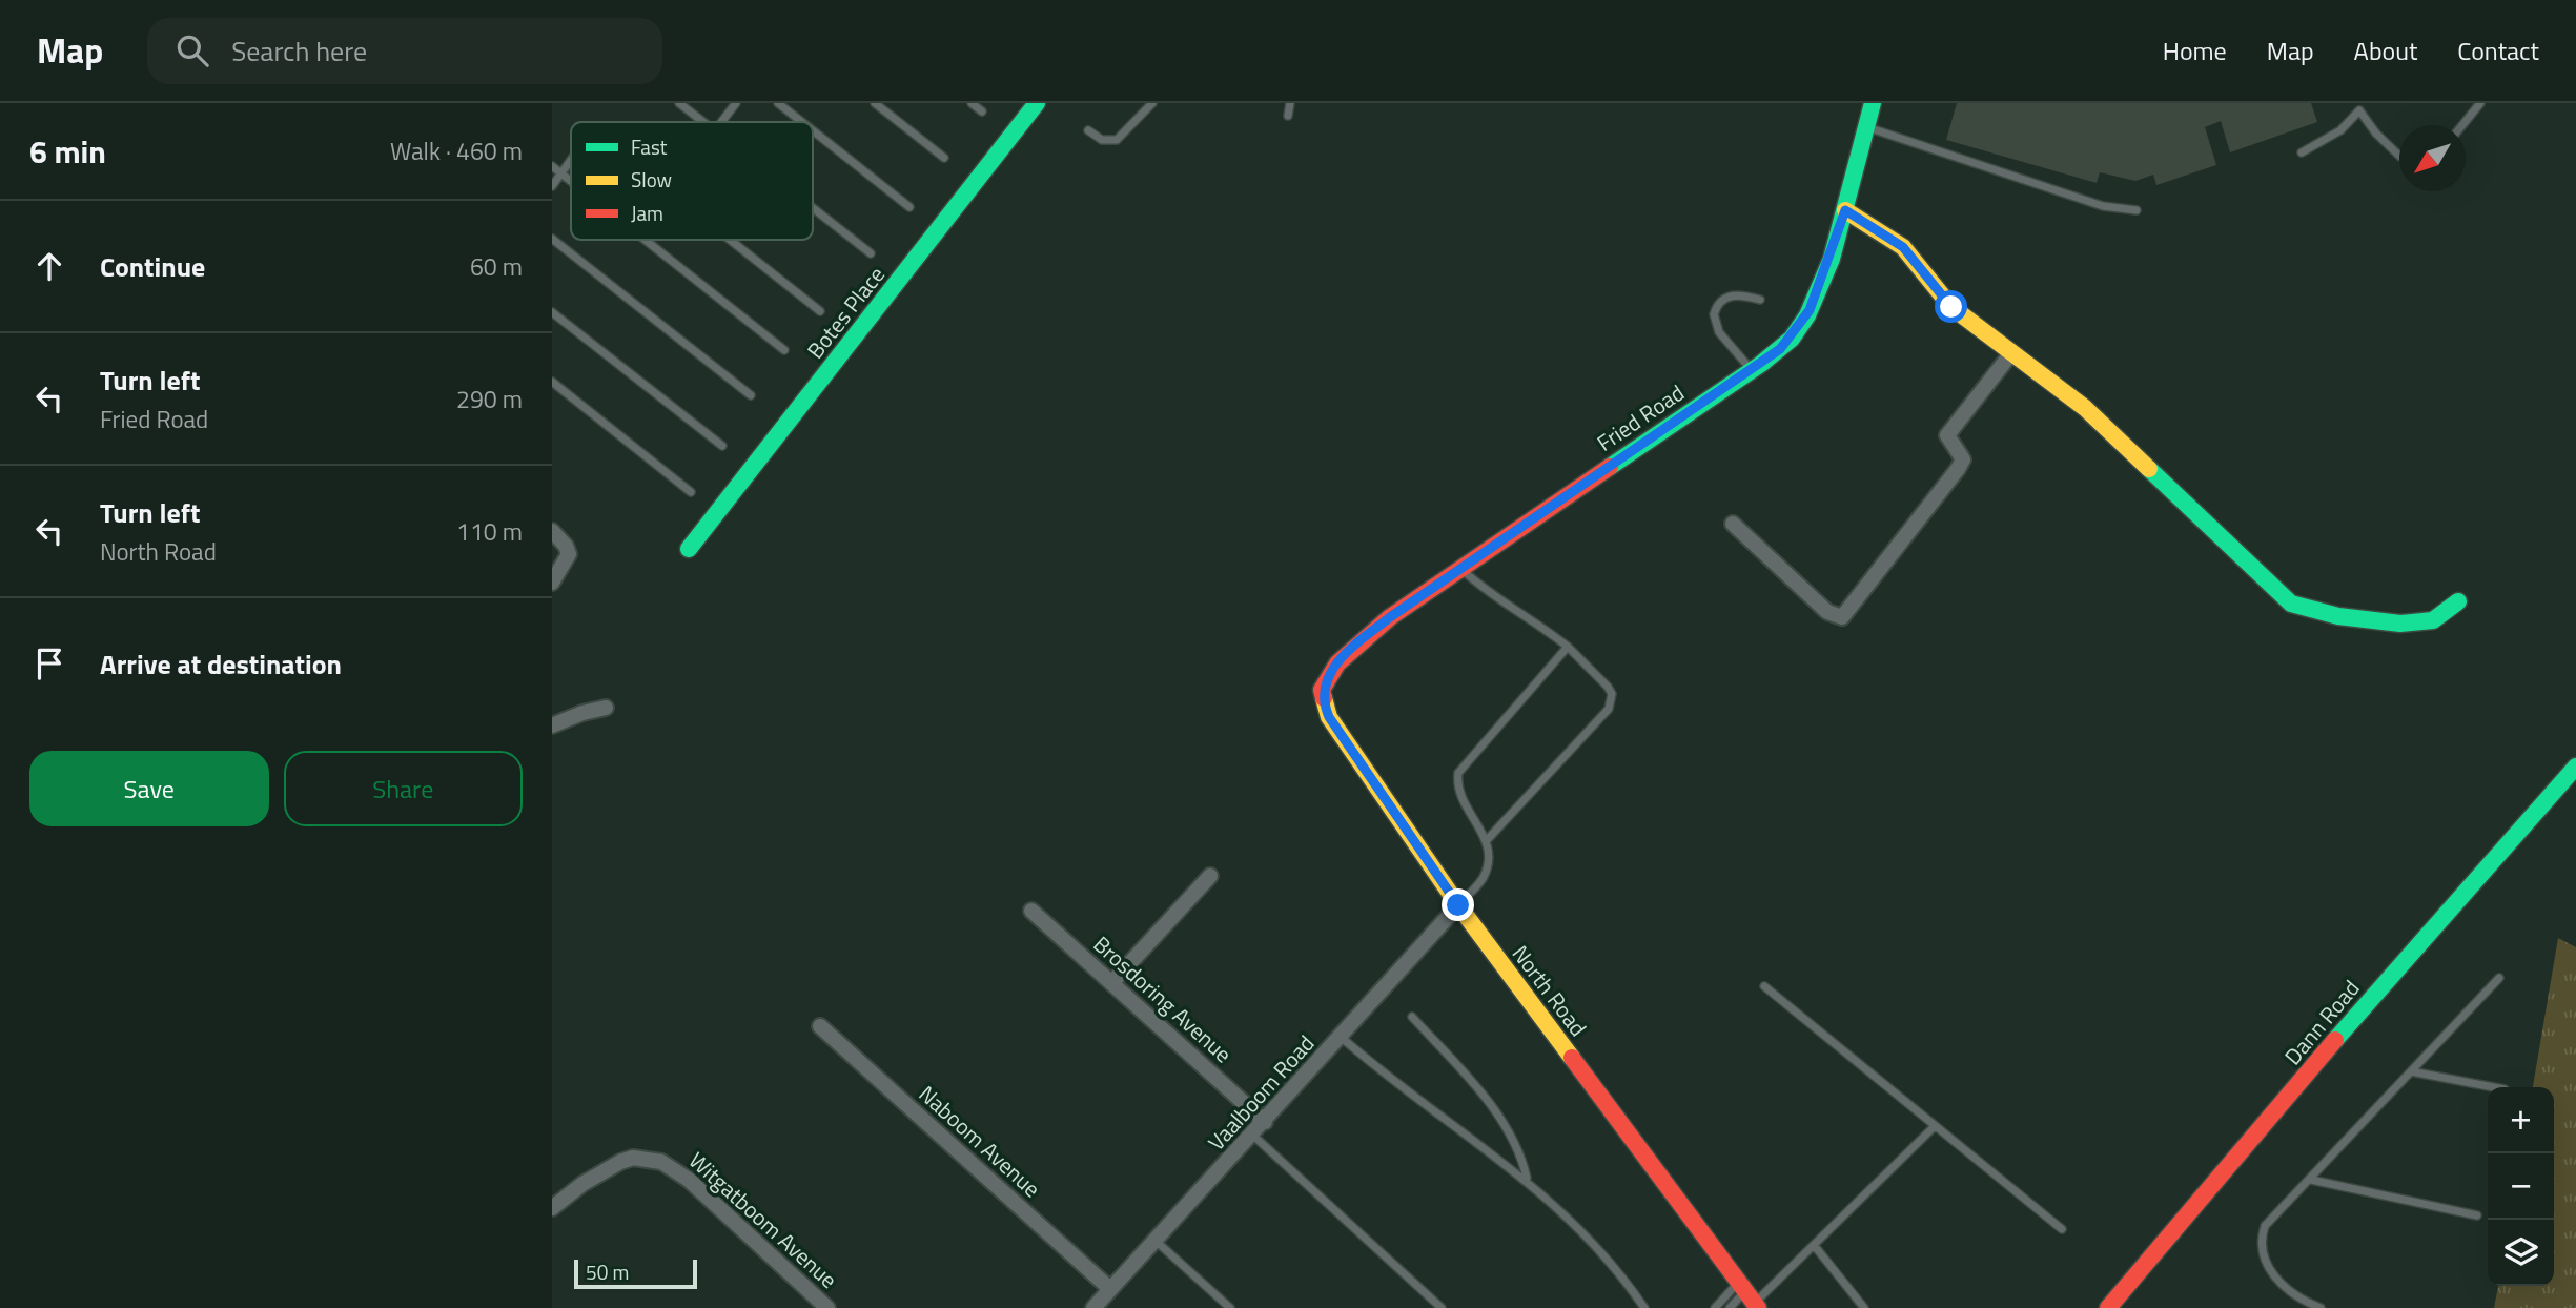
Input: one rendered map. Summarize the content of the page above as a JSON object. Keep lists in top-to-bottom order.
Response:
{
  "streets": {
    "street": [
      "Botes Place",
      "Fried Road",
      "North Road",
      "Brosdoring Avenue",
      "Dann Road",
      "Vaalboom Road",
      "Naboom Avenue",
      "Witgatboom Avenue"
    ]
  },
  "crossings": [
    ["Fried Road", "North Road"],
    ["North Road", "Vaalboom Road"],
    ["Brosdoring Avenue", "Vaalboom Road"],
    ["Vaalboom Road", "Naboom Avenue"]
  ],
  "legend": ["Fast", "Slow", "Jam"],
  "scale_bar": "50 m",
  "north": "bottom left",
  "page": {
    "header": "Map",
    "search": "Search here",
    "nav": [
      "Home",
      "Map",
      "About",
      "Contact"
    ],
    "heading": ["6 min", "Walk · 460 m"],
    "list": [
      ["Continue", "60 m"],
      ["Turn left", "Fried Road", "290 m"],
      ["Turn left", "North Road", "110 m"],
      "Arrive at destination"
    ],
    "buttons": ["Save", "Share"],
    "map_buttons": ["+", "−"],
    "scale": "50 m"
  }
}
